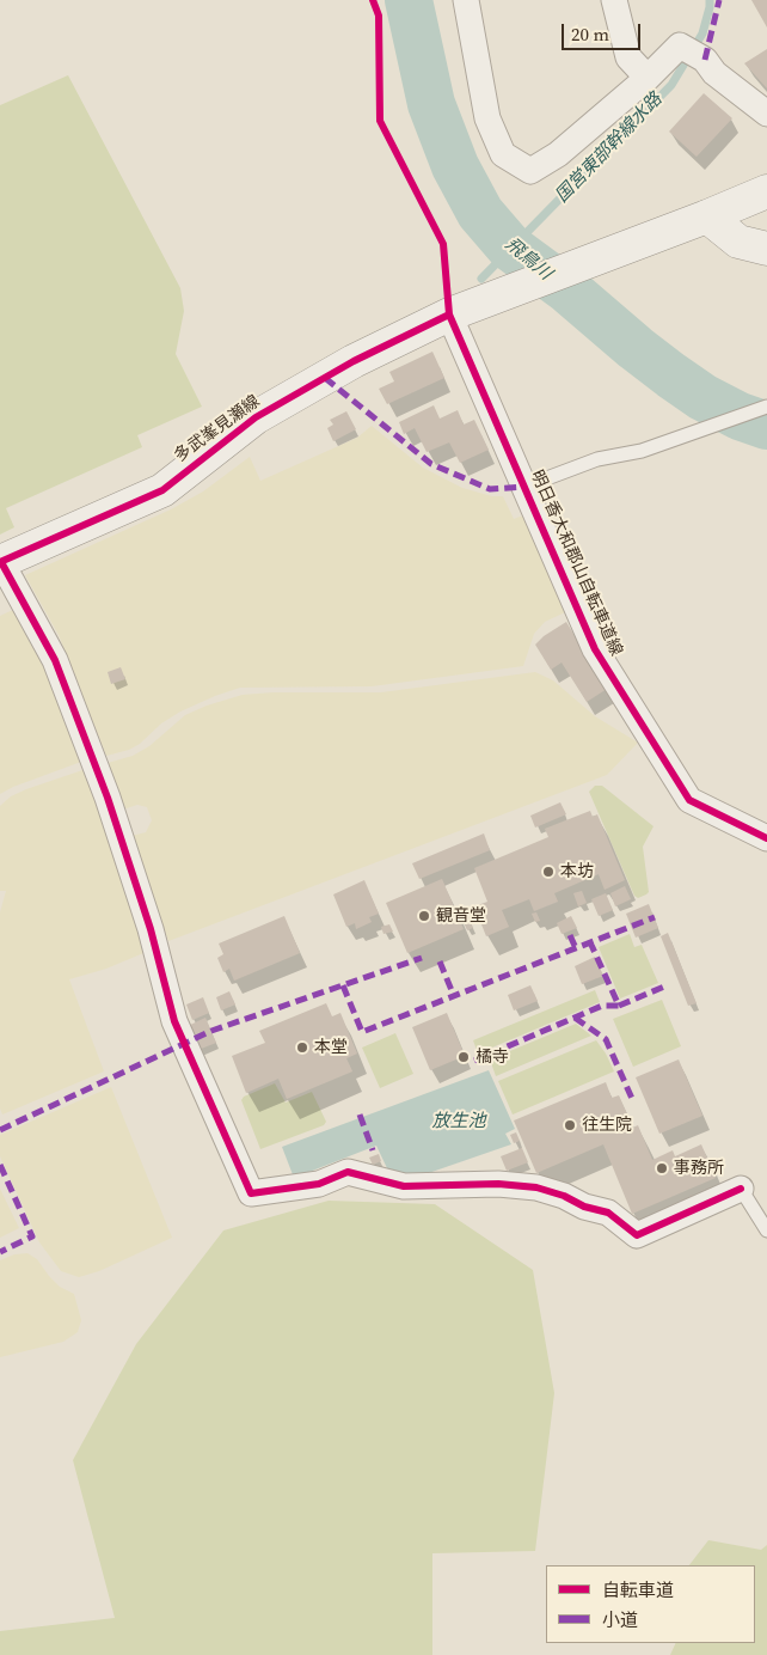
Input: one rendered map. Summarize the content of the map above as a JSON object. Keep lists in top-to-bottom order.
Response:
{
  "streets": {
    "main road": ["多武峯見瀬線"],
    "street": ["明日香大和郡山自転車道線"]
  },
  "crossings": [
    ["多武峯見瀬線", "明日香大和郡山自転車道線"]
  ],
  "water": ["国営東部幹線水路", "飛鳥川", "放生池"],
  "places": [
    "本坊",
    "観音堂",
    "本堂",
    "橘寺",
    "往生院",
    "事務所"
  ],
  "legend": ["自転車道", "小道"],
  "scale_bar": "20 m"
}
